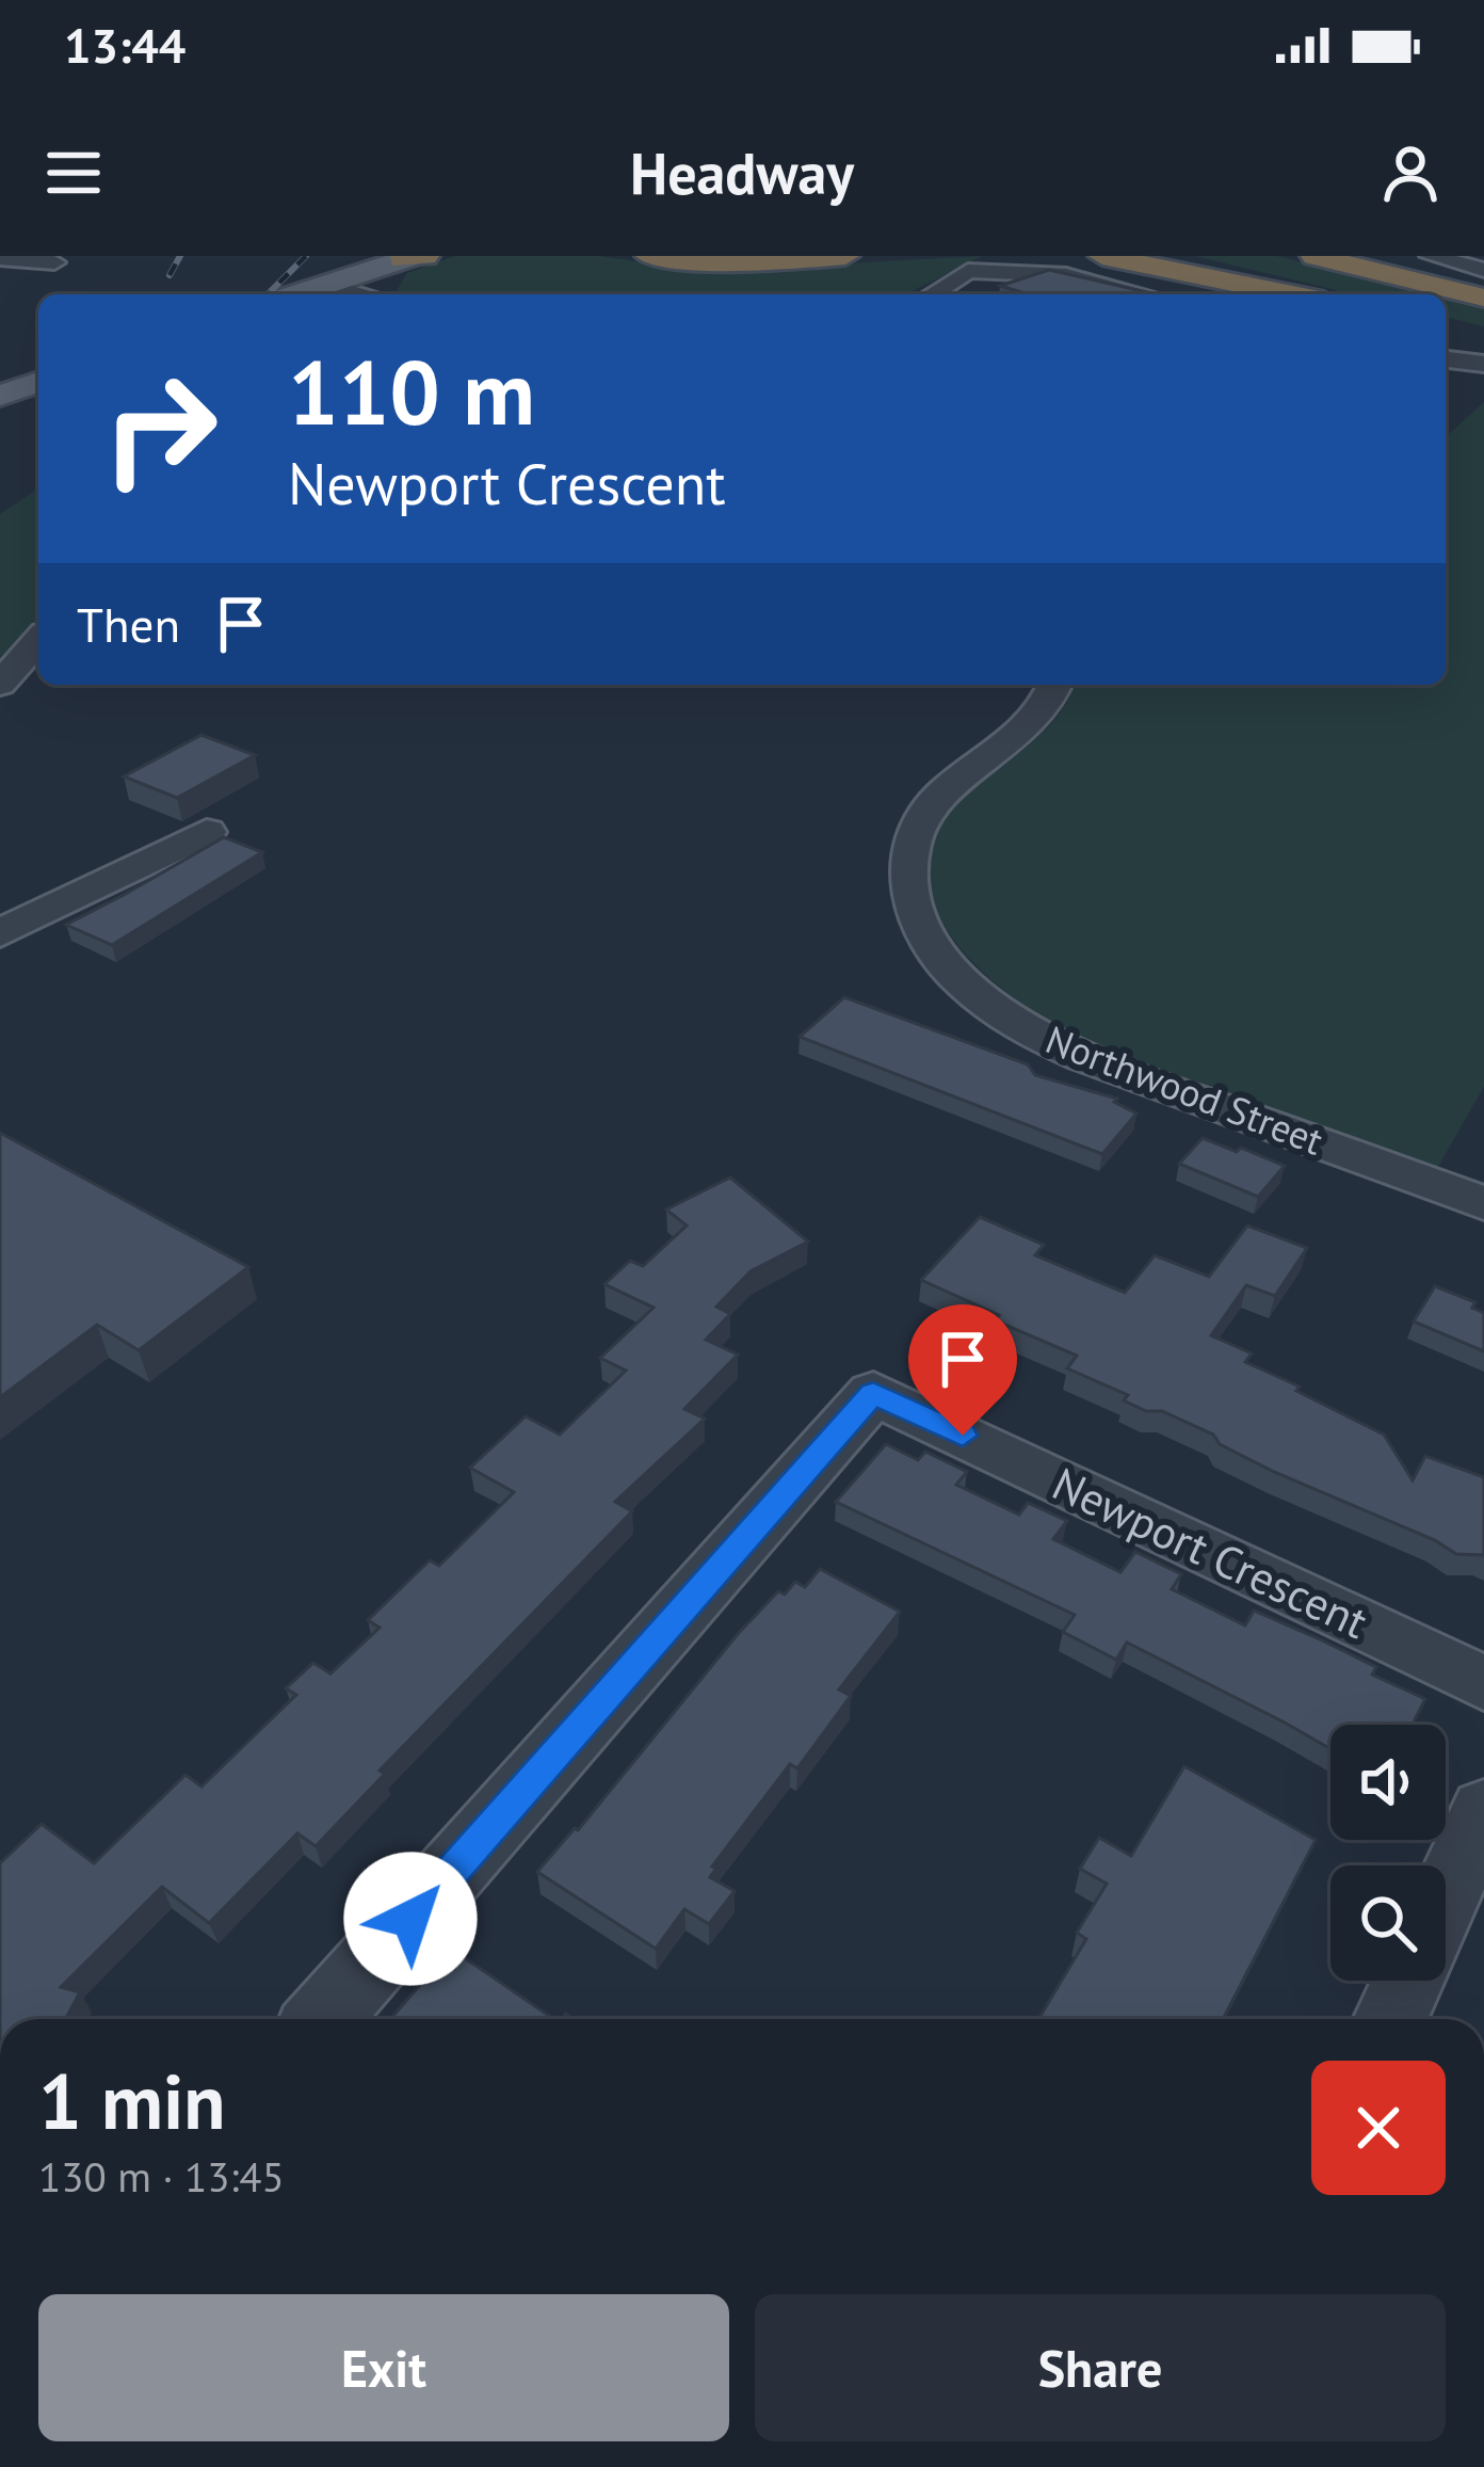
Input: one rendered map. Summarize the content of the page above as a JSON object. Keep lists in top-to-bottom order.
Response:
{
  "streets": {
    "street": ["Northwood Street", "Newport Crescent"]
  },
  "page": {
    "status": "13:44",
    "header": "Headway",
    "turn": ["110 m", "Newport Crescent"],
    "then": "Then",
    "heading": ["1 min", "130 m · 13:45"],
    "buttons": ["Exit", "Share"]
  }
}
